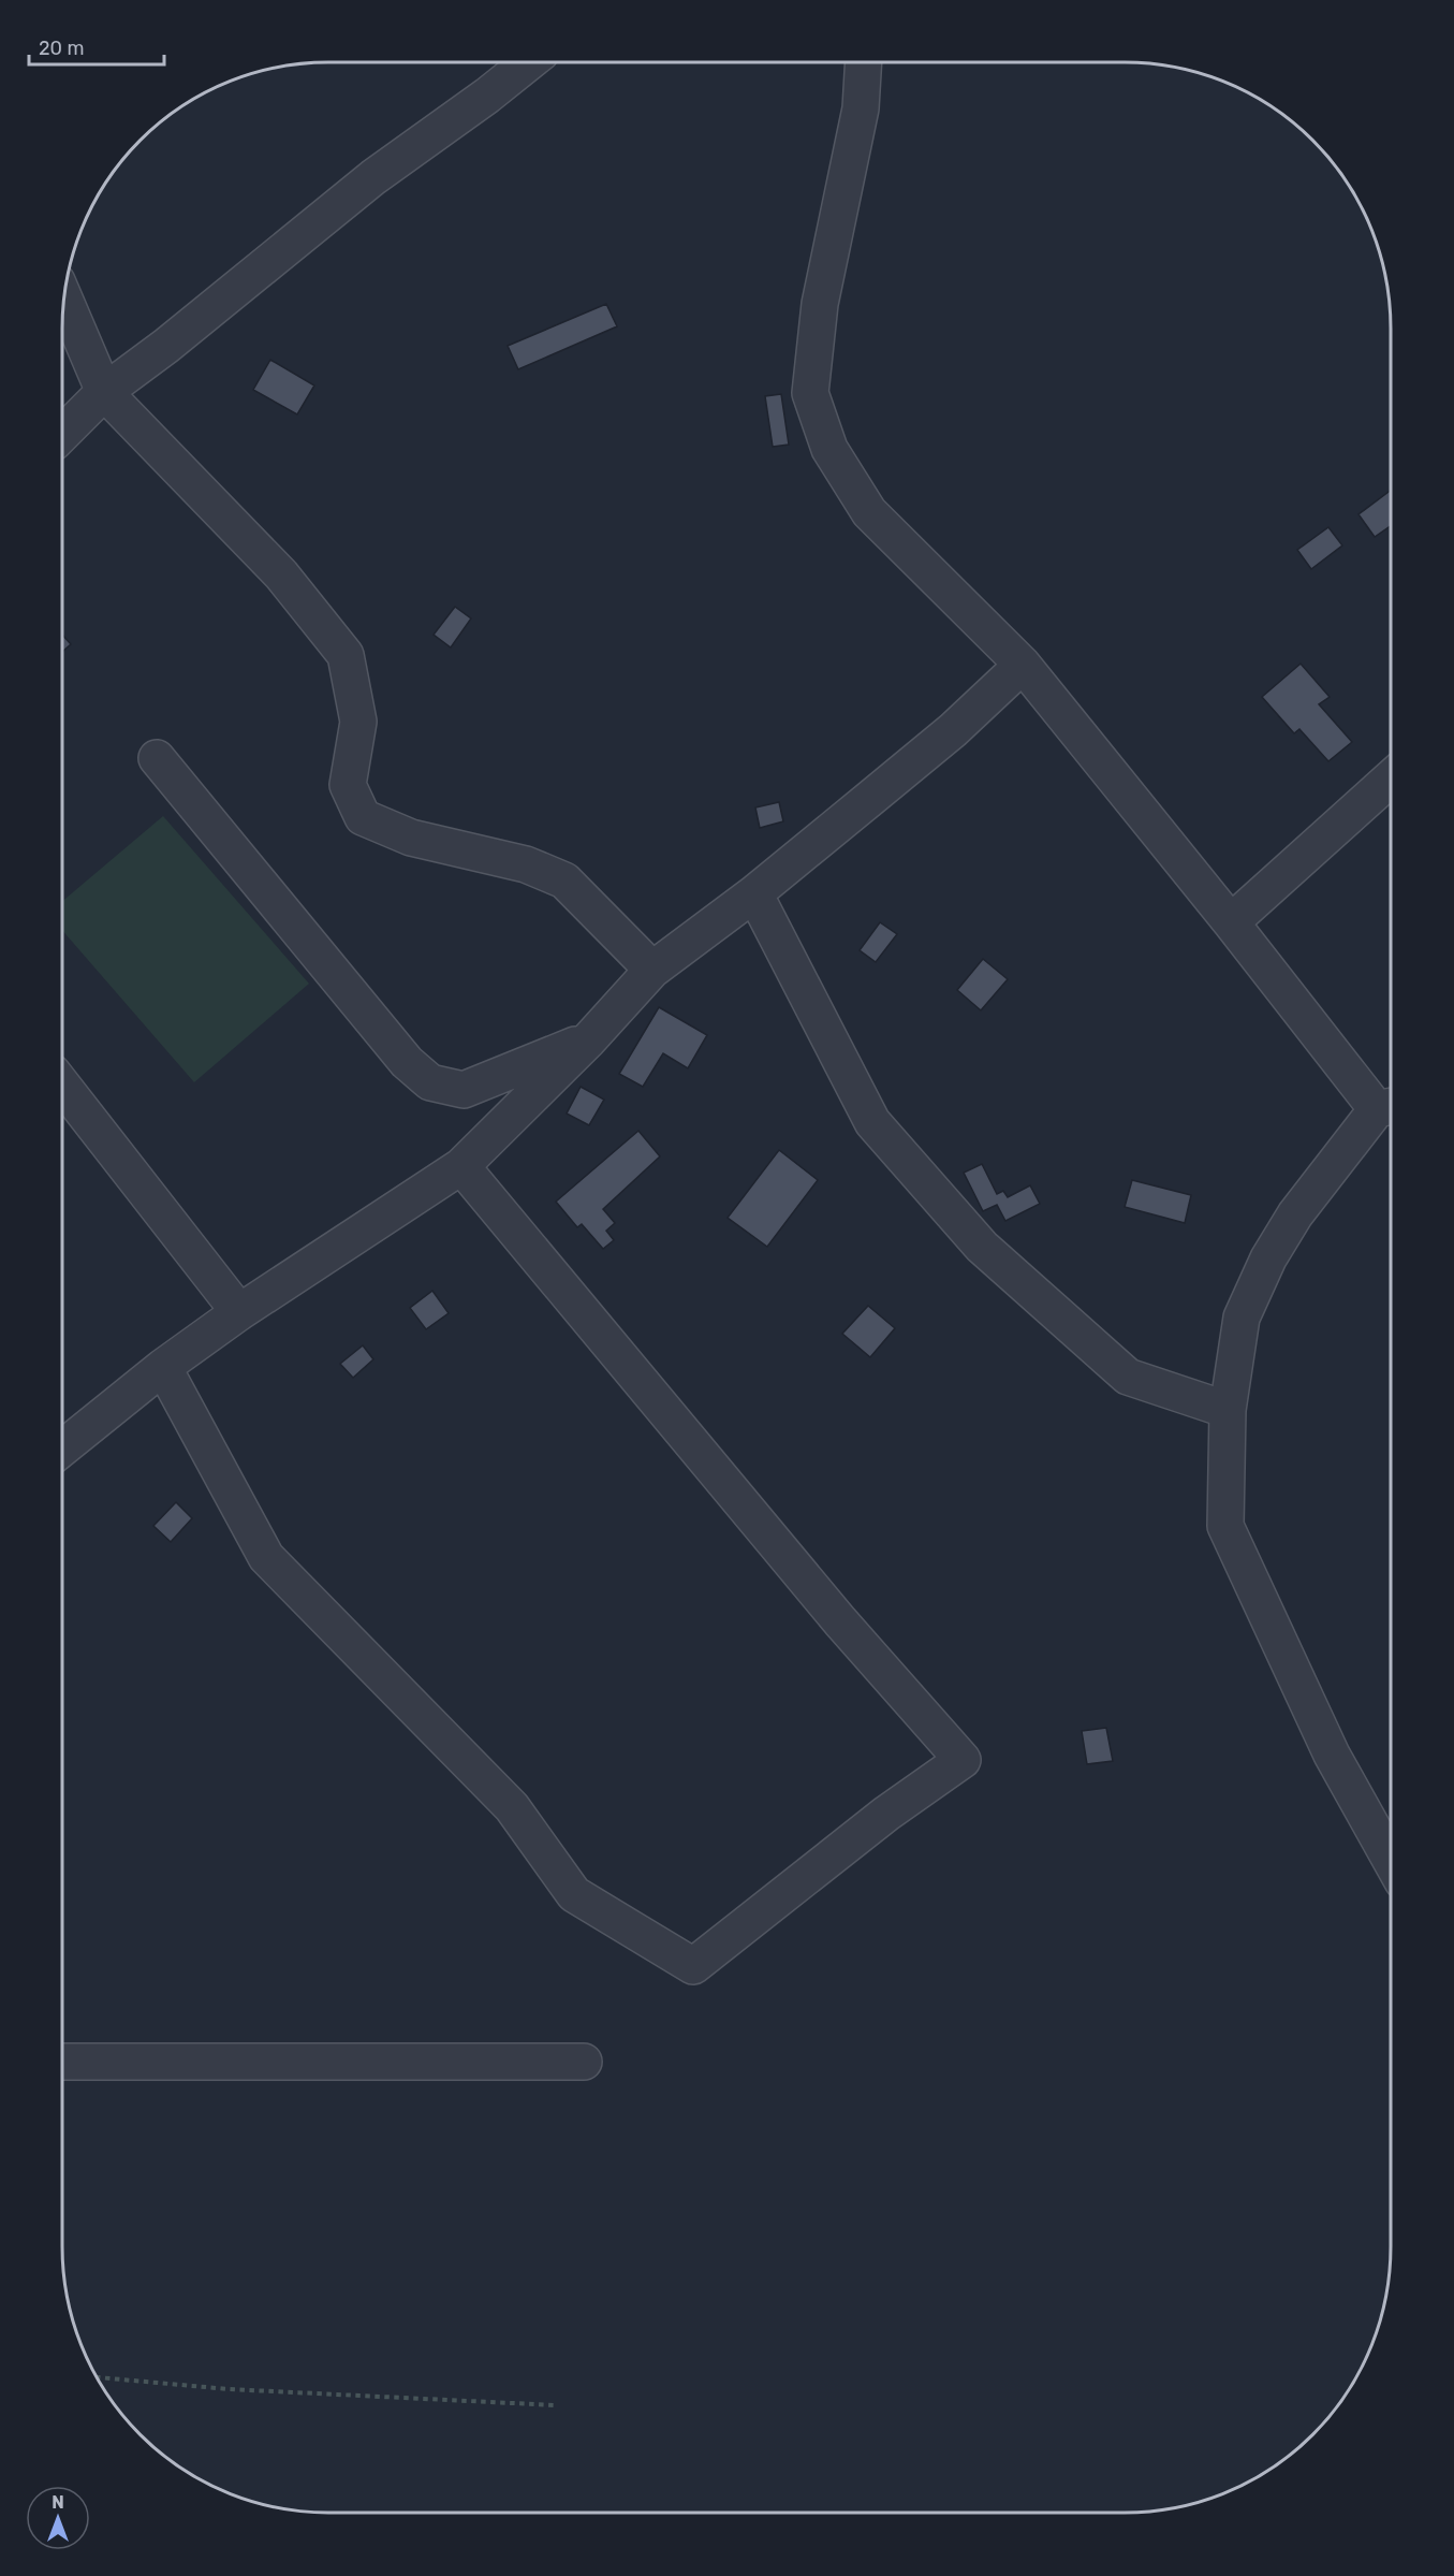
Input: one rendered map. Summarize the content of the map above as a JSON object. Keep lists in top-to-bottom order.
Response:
{
  "scale_bar": "20 m",
  "north": "top"
}
